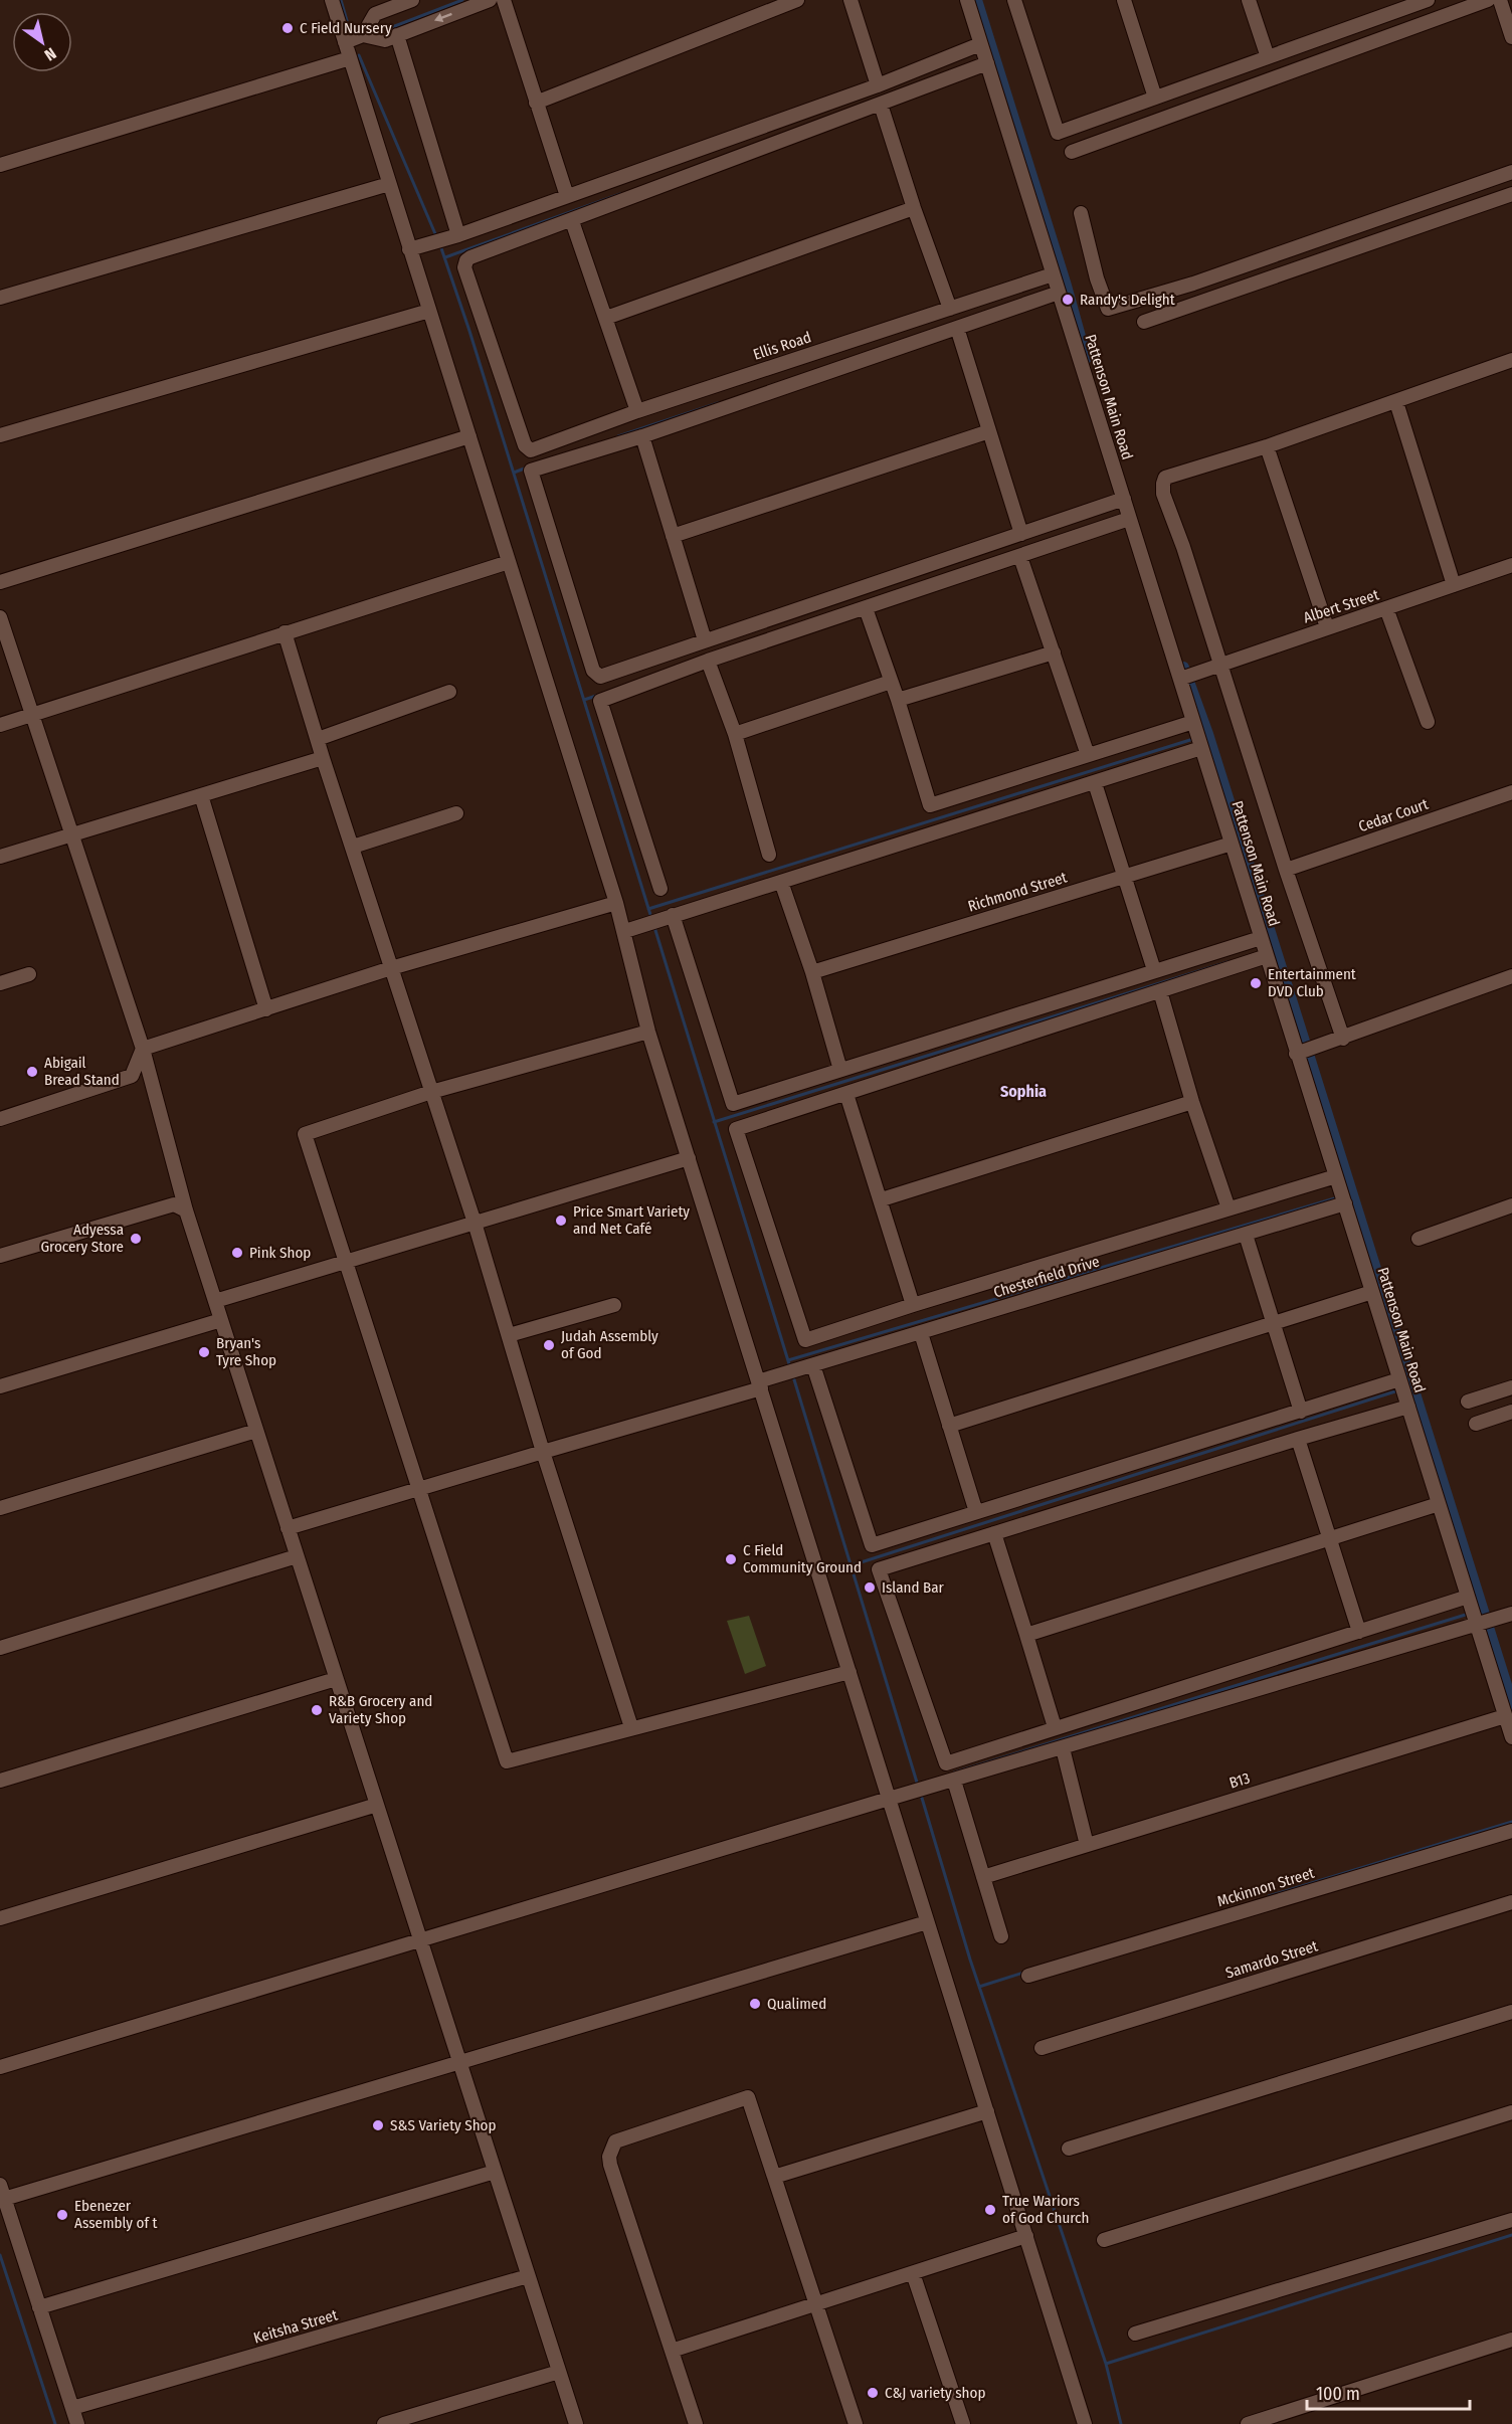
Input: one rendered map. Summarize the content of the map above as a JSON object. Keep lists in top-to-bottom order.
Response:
{
  "streets": {
    "street": [
      "Ellis Road",
      "Pattenson Main Road",
      "Albert Street",
      "Cedar Court",
      "Richmond Street",
      "Chesterfield Drive",
      "B13",
      "Mckinnon Street",
      "Samardo Street",
      "Keitsha Street"
    ]
  },
  "crossings": [
    ["Ellis Road", "Pattenson Main Road"],
    ["Pattenson Main Road", "Albert Street"],
    ["Pattenson Main Road", "Richmond Street"],
    ["Pattenson Main Road", "Chesterfield Drive"],
    ["Pattenson Main Road", "B13"]
  ],
  "districts": ["Sophia"],
  "places": [
    "C Field Nursery",
    "Randy's Delight",
    "Entertainment DVD Club",
    "Abigail Bread Stand",
    "Price Smart Variety and Net Café",
    "Adyessa Grocery Store",
    "Pink Shop",
    "Judah Assembly of God",
    "Bryan's Tyre Shop",
    "C Field Community Ground",
    "Island Bar",
    "R&B Grocery and Variety Shop",
    "Qualimed",
    "S&S Variety Shop",
    "True Wariors of God Church",
    "Ebenezer Assembly of t",
    "C&J variety shop"
  ],
  "scale_bar": "100 m",
  "north": "bottom right"
}
